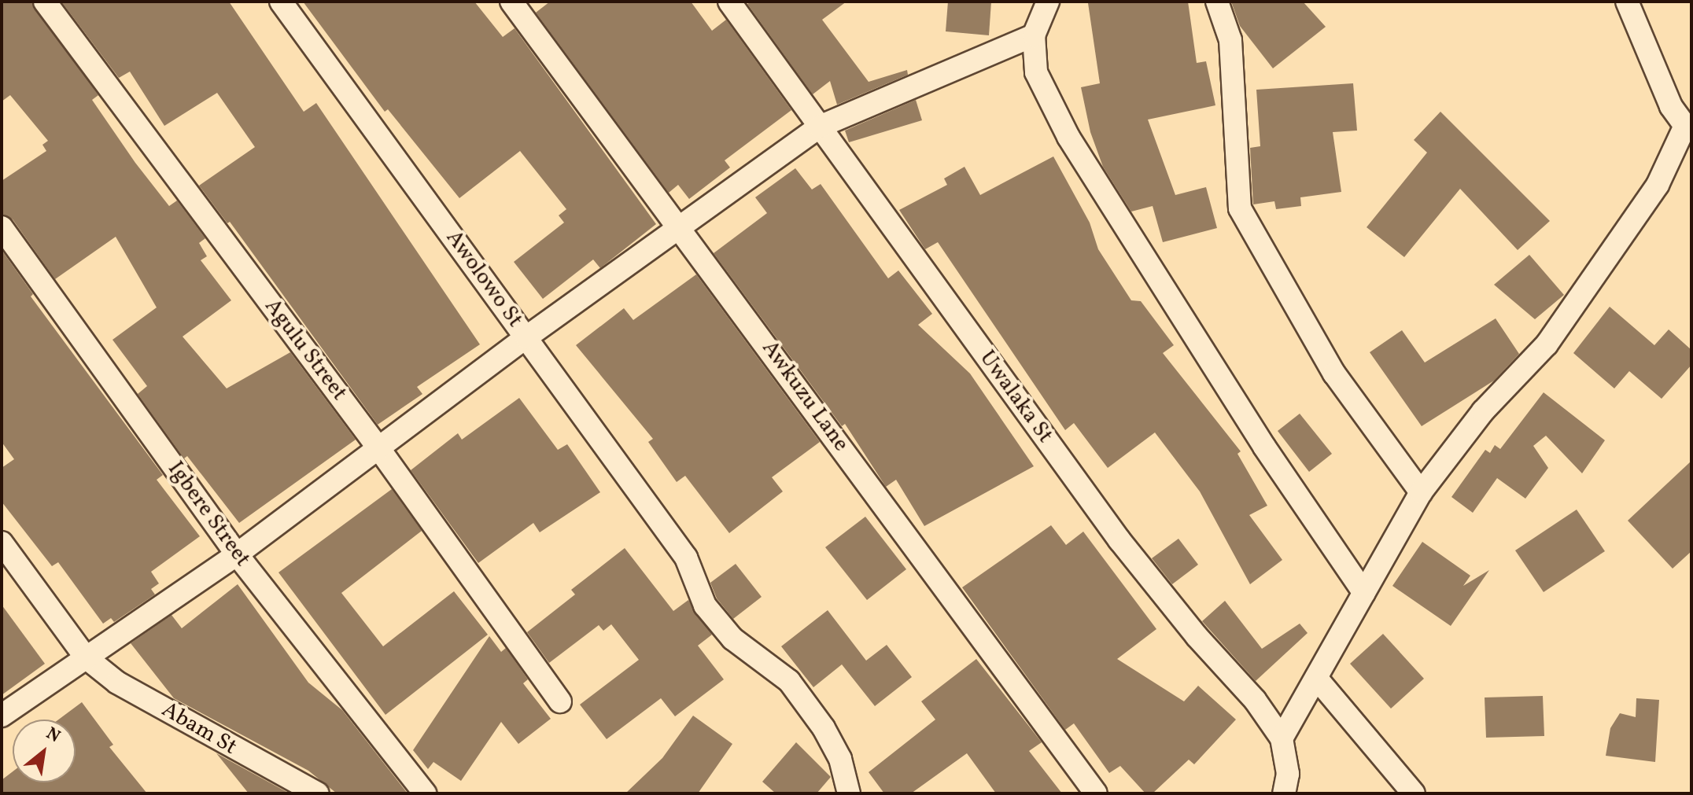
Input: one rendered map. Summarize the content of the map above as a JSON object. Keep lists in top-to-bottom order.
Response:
{
  "streets": {
    "street": [
      "Awolowo St",
      "Agulu Street",
      "Awkuzu Lane",
      "Uwalaka St",
      "Igbere Street",
      "Abam St"
    ]
  },
  "north": "top right"
}
